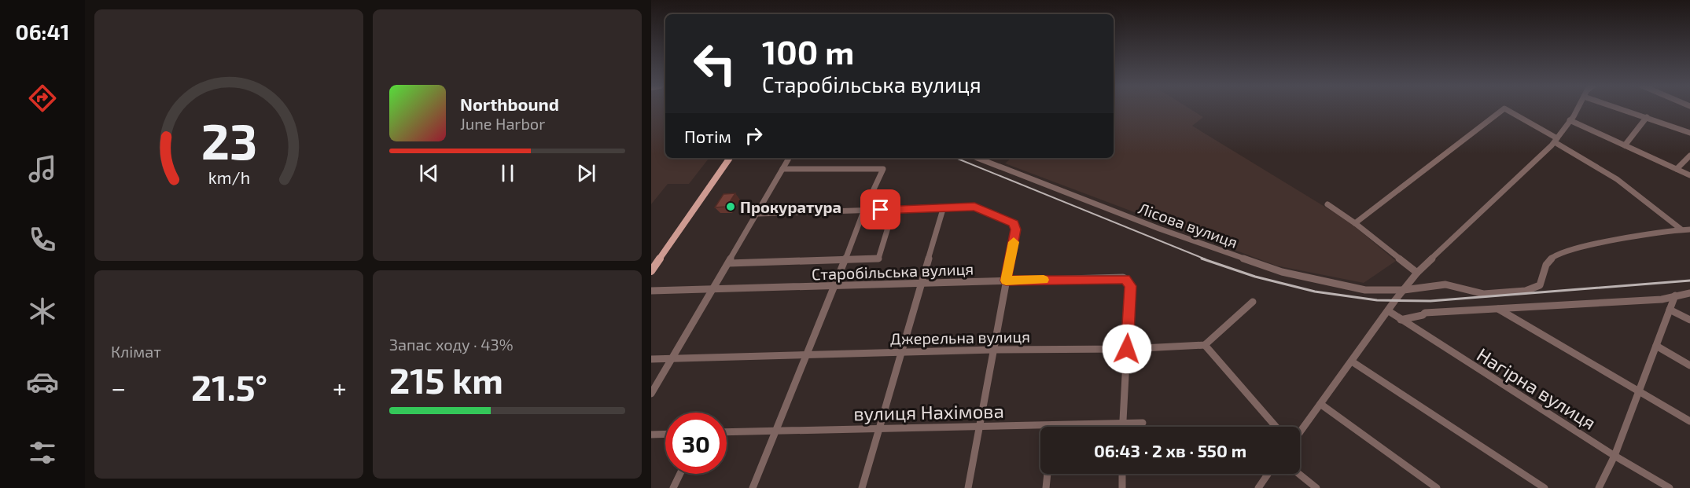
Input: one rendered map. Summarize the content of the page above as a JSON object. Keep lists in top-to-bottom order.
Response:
{
  "streets": {
    "street": [
      "Лісова вулиця",
      "Старобільська вулиця",
      "Джерельна вулиця",
      "Нагірна вулиця",
      "вулиця Нахімова"
    ]
  },
  "crossings": [
    ["Старобільська вулиця", "Джерельна вулиця"]
  ],
  "places": ["Прокуратура"],
  "page": {
    "tabs": "06:41",
    "turn": ["100 m", "Старобільська вулиця"],
    "song": ["Northbound", "June Harbor"],
    "then": "Потім",
    "tile": [
      "Клімат",
      ["Запас ходу · 43%", "215 km"]
    ],
    "heat": ["−", "21.5°", "+"],
    "limit": "30",
    "trip": "06:43 · 2 хв · 550 m",
    "gauge": ["23", "km/h"]
  }
}
